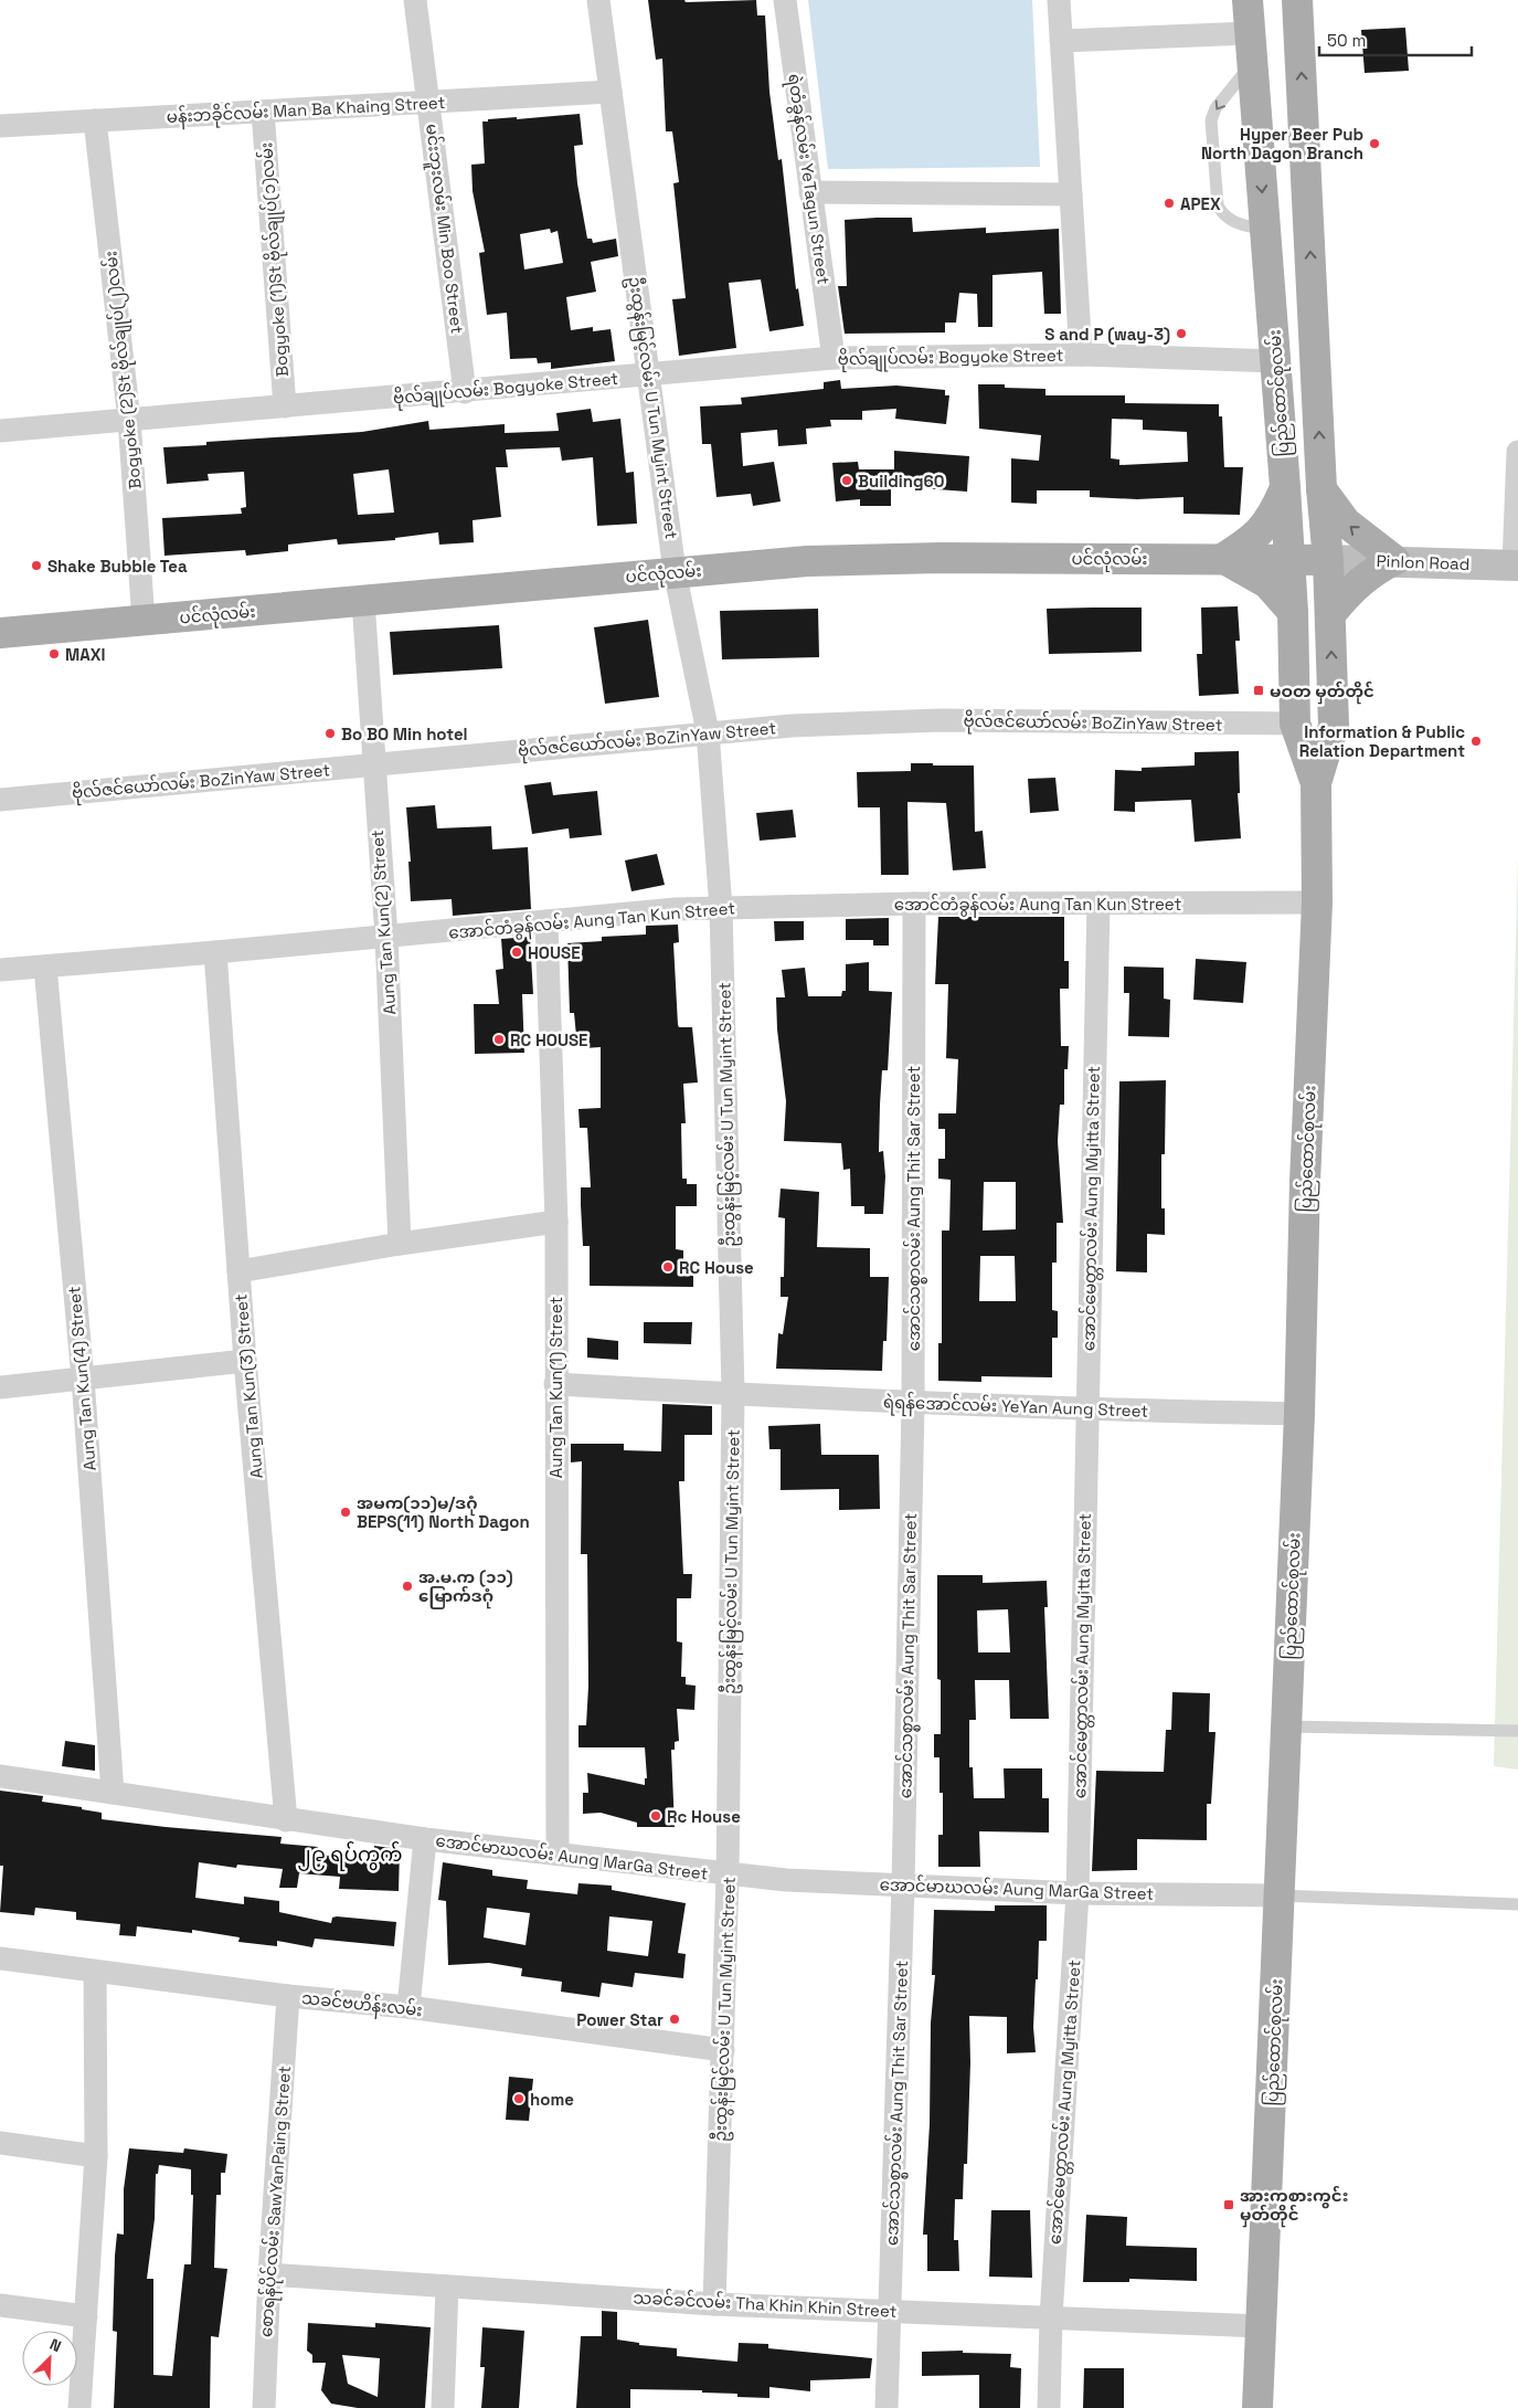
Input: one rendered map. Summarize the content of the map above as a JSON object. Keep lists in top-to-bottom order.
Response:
{
  "streets": {
    "main road": ["ပြည်ထောင်စုလမ်း", "ပင်လုံလမ်း", "Pinlon Road"],
    "street": [
      "မန်းဘခိုင်လမ်း Man Ba Khaing Street",
      "ရဲတံခွန်လမ်း YeTagun Street",
      "မင်းဘူးလမ်း Min Boo Street",
      "Bogyoke (1)St ဗိုလ်ချုပ်(၁)လမ်း",
      "ဗိုလ်ချုပ်လမ်း Bogyoke Street",
      "Bogyoke (2)St ဗိုလ်ချုပ်(၂)လမ်း",
      "ဦးထွန်းမြင့်လမ်း U Tun Myint Street",
      "ဗိုလ်ဇင်ယော်လမ်း BoZinYaw Street",
      "အောင်တံခွန်လမ်း Aung Tan Kun Street",
      "Aung Tan Kun(2) Street",
      "အောင်သစ္စာလမ်း Aung Thit Sar Street",
      "အောင်မေတ္တာလမ်း Aung Myitta Street",
      "Aung Tan Kun(4) Street",
      "Aung Tan Kun(3) Street",
      "Aung Tan Kun(1) Street",
      "ရဲရန်အောင်လမ်း YeYan Aung Street",
      "အောင်မာဃလမ်း Aung MarGa Street",
      "သခင်ဗဟိန်းလမ်း",
      "စောရန်ပိုင်လမ်း SawYanPaing Street",
      "သခင်ခင်လမ်း Tha Khin Khin Street"
    ]
  },
  "crossings": [
    ["မန်းဘခိုင်လမ်း Man Ba Khaing Street", "မင်းဘူးလမ်း Min Boo Street"],
    ["မန်းဘခိုင်လမ်း Man Ba Khaing Street", "Bogyoke (1)St ဗိုလ်ချုပ်(၁)လမ်း"],
    ["မန်းဘခိုင်လမ်း Man Ba Khaing Street", "Bogyoke (2)St ဗိုလ်ချုပ်(၂)လမ်း"],
    ["မန်းဘခိုင်လမ်း Man Ba Khaing Street", "ဦးထွန်းမြင့်လမ်း U Tun Myint Street"],
    ["ရဲတံခွန်လမ်း YeTagun Street", "ဗိုလ်ချုပ်လမ်း Bogyoke Street"],
    ["မင်းဘူးလမ်း Min Boo Street", "ဗိုလ်ချုပ်လမ်း Bogyoke Street"],
    ["Bogyoke (1)St ဗိုလ်ချုပ်(၁)လမ်း", "ဗိုလ်ချုပ်လမ်း Bogyoke Street"],
    ["ဗိုလ်ချုပ်လမ်း Bogyoke Street", "Bogyoke (2)St ဗိုလ်ချုပ်(၂)လမ်း"],
    ["ဗိုလ်ချုပ်လမ်း Bogyoke Street", "ပြည်ထောင်စုလမ်း"],
    ["ဗိုလ်ချုပ်လမ်း Bogyoke Street", "ဦးထွန်းမြင့်လမ်း U Tun Myint Street"],
    ["Bogyoke (2)St ဗိုလ်ချုပ်(၂)လမ်း", "ပင်လုံလမ်း"],
    ["ပြည်ထောင်စုလမ်း", "ပင်လုံလမ်း"],
    ["ပြည်ထောင်စုလမ်း", "Pinlon Road"],
    ["ပြည်ထောင်စုလမ်း", "ဗိုလ်ဇင်ယော်လမ်း BoZinYaw Street"],
    ["ပြည်ထောင်စုလမ်း", "အောင်တံခွန်လမ်း Aung Tan Kun Street"],
    ["ပြည်ထောင်စုလမ်း", "ရဲရန်အောင်လမ်း YeYan Aung Street"],
    ["ပြည်ထောင်စုလမ်း", "အောင်မာဃလမ်း Aung MarGa Street"],
    ["ပြည်ထောင်စုလမ်း", "သခင်ခင်လမ်း Tha Khin Khin Street"],
    ["ဦးထွန်းမြင့်လမ်း U Tun Myint Street", "ပင်လုံလမ်း"],
    ["ဦးထွန်းမြင့်လမ်း U Tun Myint Street", "ဗိုလ်ဇင်ယော်လမ်း BoZinYaw Street"],
    ["ဦးထွန်းမြင့်လမ်း U Tun Myint Street", "အောင်တံခွန်လမ်း Aung Tan Kun Street"],
    ["ဦးထွန်းမြင့်လမ်း U Tun Myint Street", "ရဲရန်အောင်လမ်း YeYan Aung Street"],
    ["ဦးထွန်းမြင့်လမ်း U Tun Myint Street", "အောင်မာဃလမ်း Aung MarGa Street"],
    ["ဦးထွန်းမြင့်လမ်း U Tun Myint Street", "သခင်ဗဟိန်းလမ်း"],
    ["ဦးထွန်းမြင့်လမ်း U Tun Myint Street", "သခင်ခင်လမ်း Tha Khin Khin Street"],
    ["ပင်လုံလမ်း", "Pinlon Road"],
    ["ပင်လုံလမ်း", "Aung Tan Kun(2) Street"],
    ["ဗိုလ်ဇင်ယော်လမ်း BoZinYaw Street", "Aung Tan Kun(2) Street"],
    ["အောင်တံခွန်လမ်း Aung Tan Kun Street", "Aung Tan Kun(2) Street"],
    ["အောင်တံခွန်လမ်း Aung Tan Kun Street", "အောင်သစ္စာလမ်း Aung Thit Sar Street"],
    ["အောင်တံခွန်လမ်း Aung Tan Kun Street", "အောင်မေတ္တာလမ်း Aung Myitta Street"],
    ["အောင်တံခွန်လမ်း Aung Tan Kun Street", "Aung Tan Kun(4) Street"],
    ["အောင်တံခွန်လမ်း Aung Tan Kun Street", "Aung Tan Kun(3) Street"],
    ["အောင်တံခွန်လမ်း Aung Tan Kun Street", "Aung Tan Kun(1) Street"],
    ["အောင်သစ္စာလမ်း Aung Thit Sar Street", "ရဲရန်အောင်လမ်း YeYan Aung Street"],
    ["အောင်သစ္စာလမ်း Aung Thit Sar Street", "အောင်မာဃလမ်း Aung MarGa Street"],
    ["အောင်သစ္စာလမ်း Aung Thit Sar Street", "သခင်ခင်လမ်း Tha Khin Khin Street"],
    ["အောင်မေတ္တာလမ်း Aung Myitta Street", "ရဲရန်အောင်လမ်း YeYan Aung Street"],
    ["အောင်မေတ္တာလမ်း Aung Myitta Street", "အောင်မာဃလမ်း Aung MarGa Street"],
    ["အောင်မေတ္တာလမ်း Aung Myitta Street", "သခင်ခင်လမ်း Tha Khin Khin Street"],
    ["Aung Tan Kun(4) Street", "အောင်မာဃလမ်း Aung MarGa Street"],
    ["Aung Tan Kun(3) Street", "အောင်မာဃလမ်း Aung MarGa Street"],
    ["Aung Tan Kun(1) Street", "ရဲရန်အောင်လမ်း YeYan Aung Street"],
    ["Aung Tan Kun(1) Street", "အောင်မာဃလမ်း Aung MarGa Street"],
    ["သခင်ဗဟိန်းလမ်း", "စောရန်ပိုင်လမ်း SawYanPaing Street"],
    ["စောရန်ပိုင်လမ်း SawYanPaing Street", "သခင်ခင်လမ်း Tha Khin Khin Street"]
  ],
  "districts": ["၂၉ ရပ်ကွက်"],
  "places": {
    "other": [
      "Hyper Beer Pub North Dagon Branch",
      "APEX",
      "S and P (way-3)",
      "Building60",
      "Shake Bubble Tea",
      "MAXI",
      "Bo BO Min hotel",
      "Information & Public Relation Department",
      "HOUSE",
      "RC HOUSE",
      "RC House",
      "အမက(၁၁)မ/ဒဂုံ BEPS(11) North Dagon",
      "အ.မ.က (၁၁) မြောက်ဒဂုံ",
      "Rc House",
      "Power Star",
      "home"
    ],
    "transit": ["မဝတ မှတ်တိုင်", "အားကစားကွင်း မှတ်တိုင်"]
  },
  "scale_bar": "50 m",
  "north": "top right"
}
